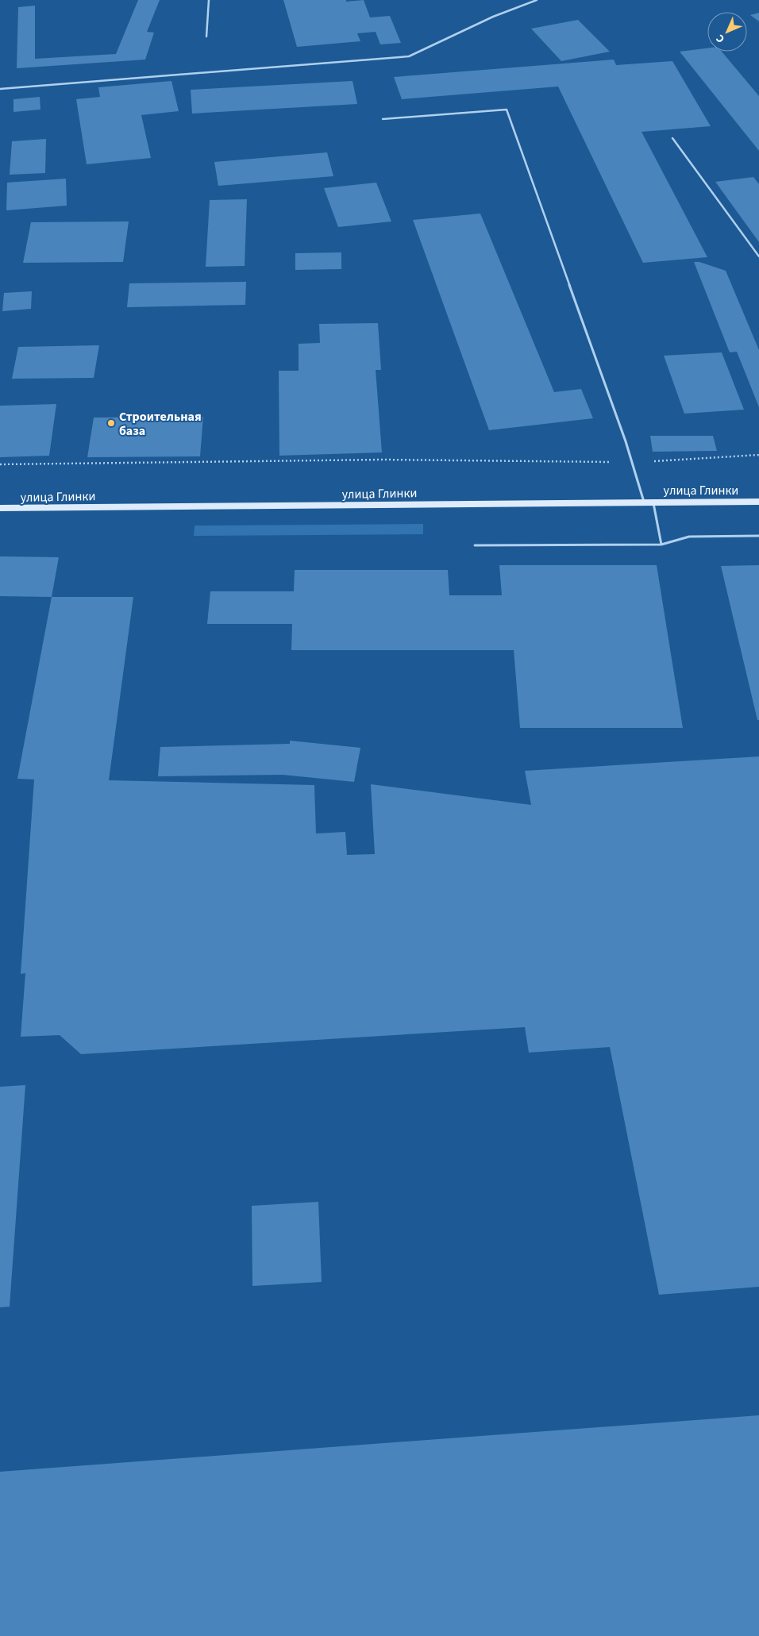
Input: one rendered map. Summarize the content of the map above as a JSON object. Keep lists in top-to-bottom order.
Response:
{
  "streets": {
    "main road": ["улица Глинки"]
  },
  "places": ["Строительная база"],
  "north": "bottom left"
}
